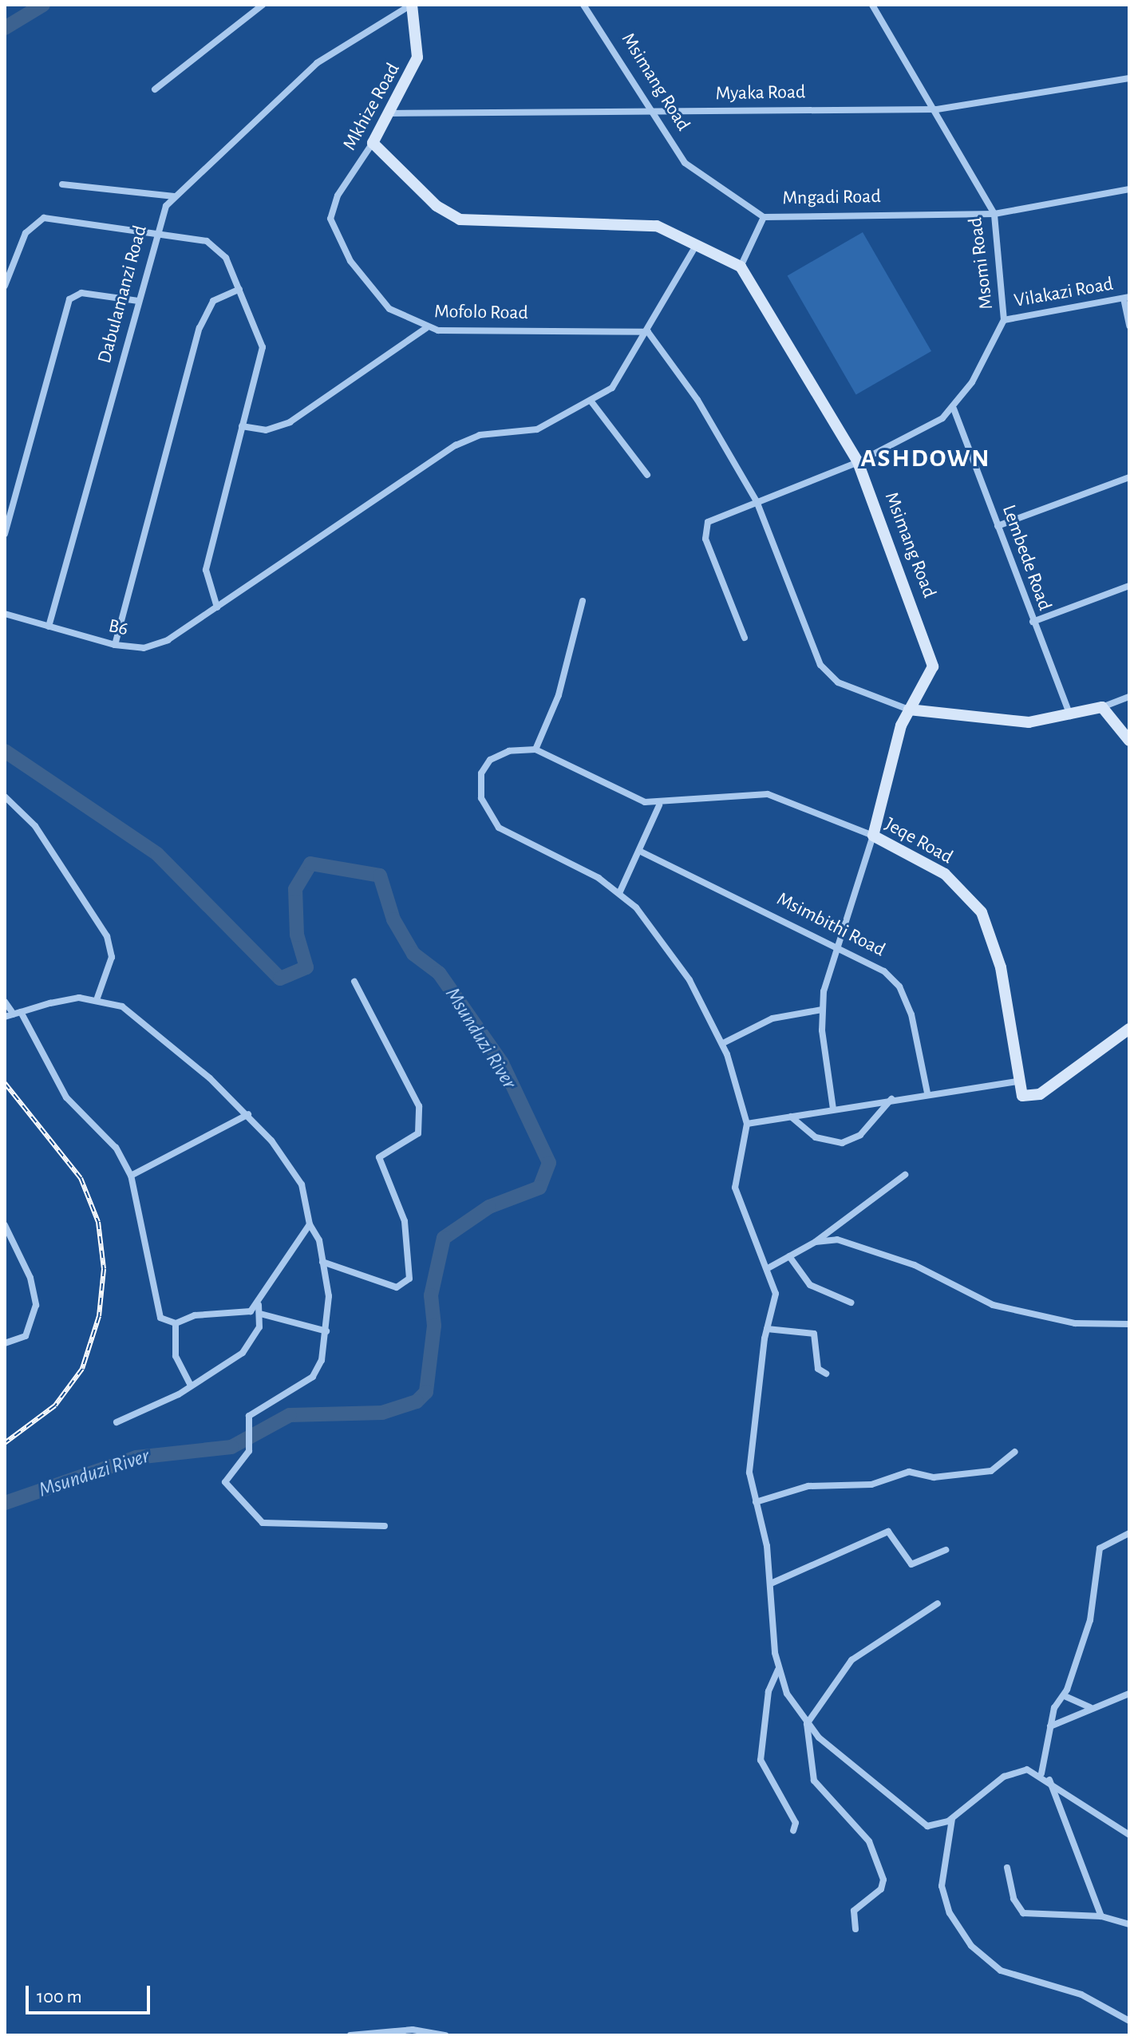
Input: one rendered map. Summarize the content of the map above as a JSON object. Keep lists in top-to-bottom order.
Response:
{
  "streets": {
    "street": [
      "Msimang Road",
      "Myaka Road",
      "Mkhize Road",
      "Mngadi Road",
      "Msomi Road",
      "Vilakazi Road",
      "Dabulamanzi Road",
      "Mofolo Road",
      "Lembede Road",
      "B6",
      "Jeqe Road",
      "Msimbithi Road"
    ]
  },
  "crossings": [
    ["Msimang Road", "Myaka Road"],
    ["Msimang Road", "Mngadi Road"],
    ["Msimang Road", "Jeqe Road"],
    ["Myaka Road", "Mkhize Road"],
    ["Myaka Road", "Msomi Road"],
    ["Mkhize Road", "Dabulamanzi Road"],
    ["Mkhize Road", "Mofolo Road"],
    ["Mngadi Road", "Msomi Road"],
    ["Msomi Road", "Vilakazi Road"],
    ["Msomi Road", "Lembede Road"],
    ["Dabulamanzi Road", "B6"],
    ["Mofolo Road", "B6"]
  ],
  "districts": ["ASHDOWN"],
  "water": ["Msunduzi River"],
  "scale_bar": "100 m"
}
